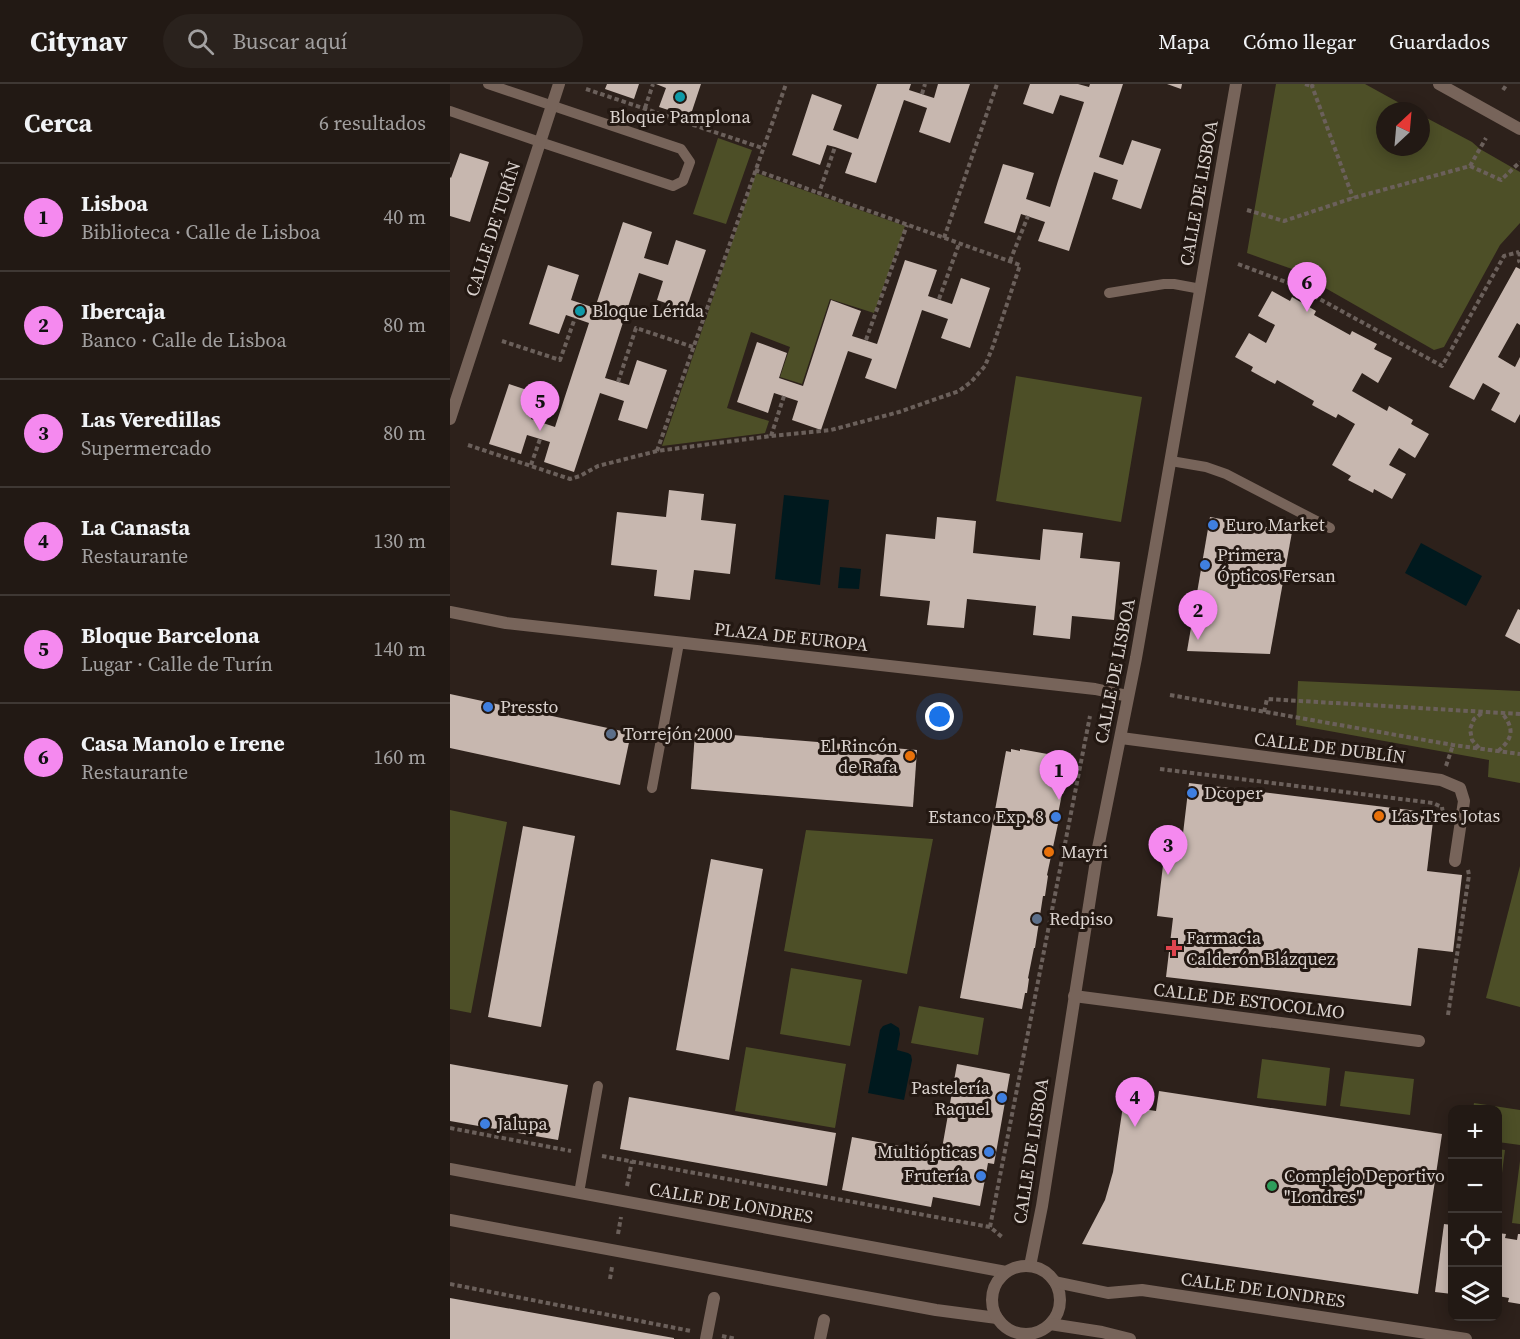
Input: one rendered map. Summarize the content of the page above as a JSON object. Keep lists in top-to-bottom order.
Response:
{
  "streets": {
    "street": [
      "CALLE DE LISBOA",
      "CALLE DE TURÍN",
      "PLAZA DE EUROPA",
      "CALLE DE DUBLÍN",
      "CALLE DE ESTOCOLMO",
      "CALLE DE LONDRES"
    ]
  },
  "crossings": [
    ["CALLE DE LISBOA", "PLAZA DE EUROPA"],
    ["CALLE DE LISBOA", "CALLE DE DUBLÍN"],
    ["CALLE DE LISBOA", "CALLE DE ESTOCOLMO"],
    ["CALLE DE LISBOA", "CALLE DE LONDRES"]
  ],
  "places": {
    "other": [
      "Bloque Pamplona",
      "Bloque Lérida",
      "Euro Market",
      "Primera Ópticos Fersan",
      "Pressto",
      "Torrejón 2000",
      "El Rincón de Rafa",
      "Dcoper",
      "Las Tres Jotas",
      "Estanco Exp. 8",
      "Mayri",
      "Redpiso",
      "Pastelería Raquel",
      "Jalupa",
      "Multiópticas",
      "Frutería",
      "Complejo Deportivo \"Londres\""
    ],
    "health": ["Farmacia Calderón Blázquez"]
  },
  "north": "top right",
  "page": {
    "header": "Citynav",
    "search": "Buscar aquí",
    "nav": ["Mapa", "Cómo llegar", "Guardados"],
    "heading": ["Cerca", "6 resultados"],
    "list": [
      {
        "mark": "1",
        "name": "Lisboa",
        "note": "Biblioteca · Calle de Lisboa",
        "value": "40 m"
      },
      {
        "mark": "2",
        "name": "Ibercaja",
        "note": "Banco · Calle de Lisboa",
        "value": "80 m"
      },
      {
        "mark": "3",
        "name": "Las Veredillas",
        "note": "Supermercado",
        "value": "80 m"
      },
      {
        "mark": "4",
        "name": "La Canasta",
        "note": "Restaurante",
        "value": "130 m"
      },
      {
        "mark": "5",
        "name": "Bloque Barcelona",
        "note": "Lugar · Calle de Turín",
        "value": "140 m"
      },
      {
        "mark": "6",
        "name": "Casa Manolo e Irene",
        "note": "Restaurante",
        "value": "160 m"
      }
    ],
    "pins": [
      "6",
      "5",
      "2",
      "1",
      "3",
      "4"
    ],
    "map_buttons": ["+", "−"]
  }
}
